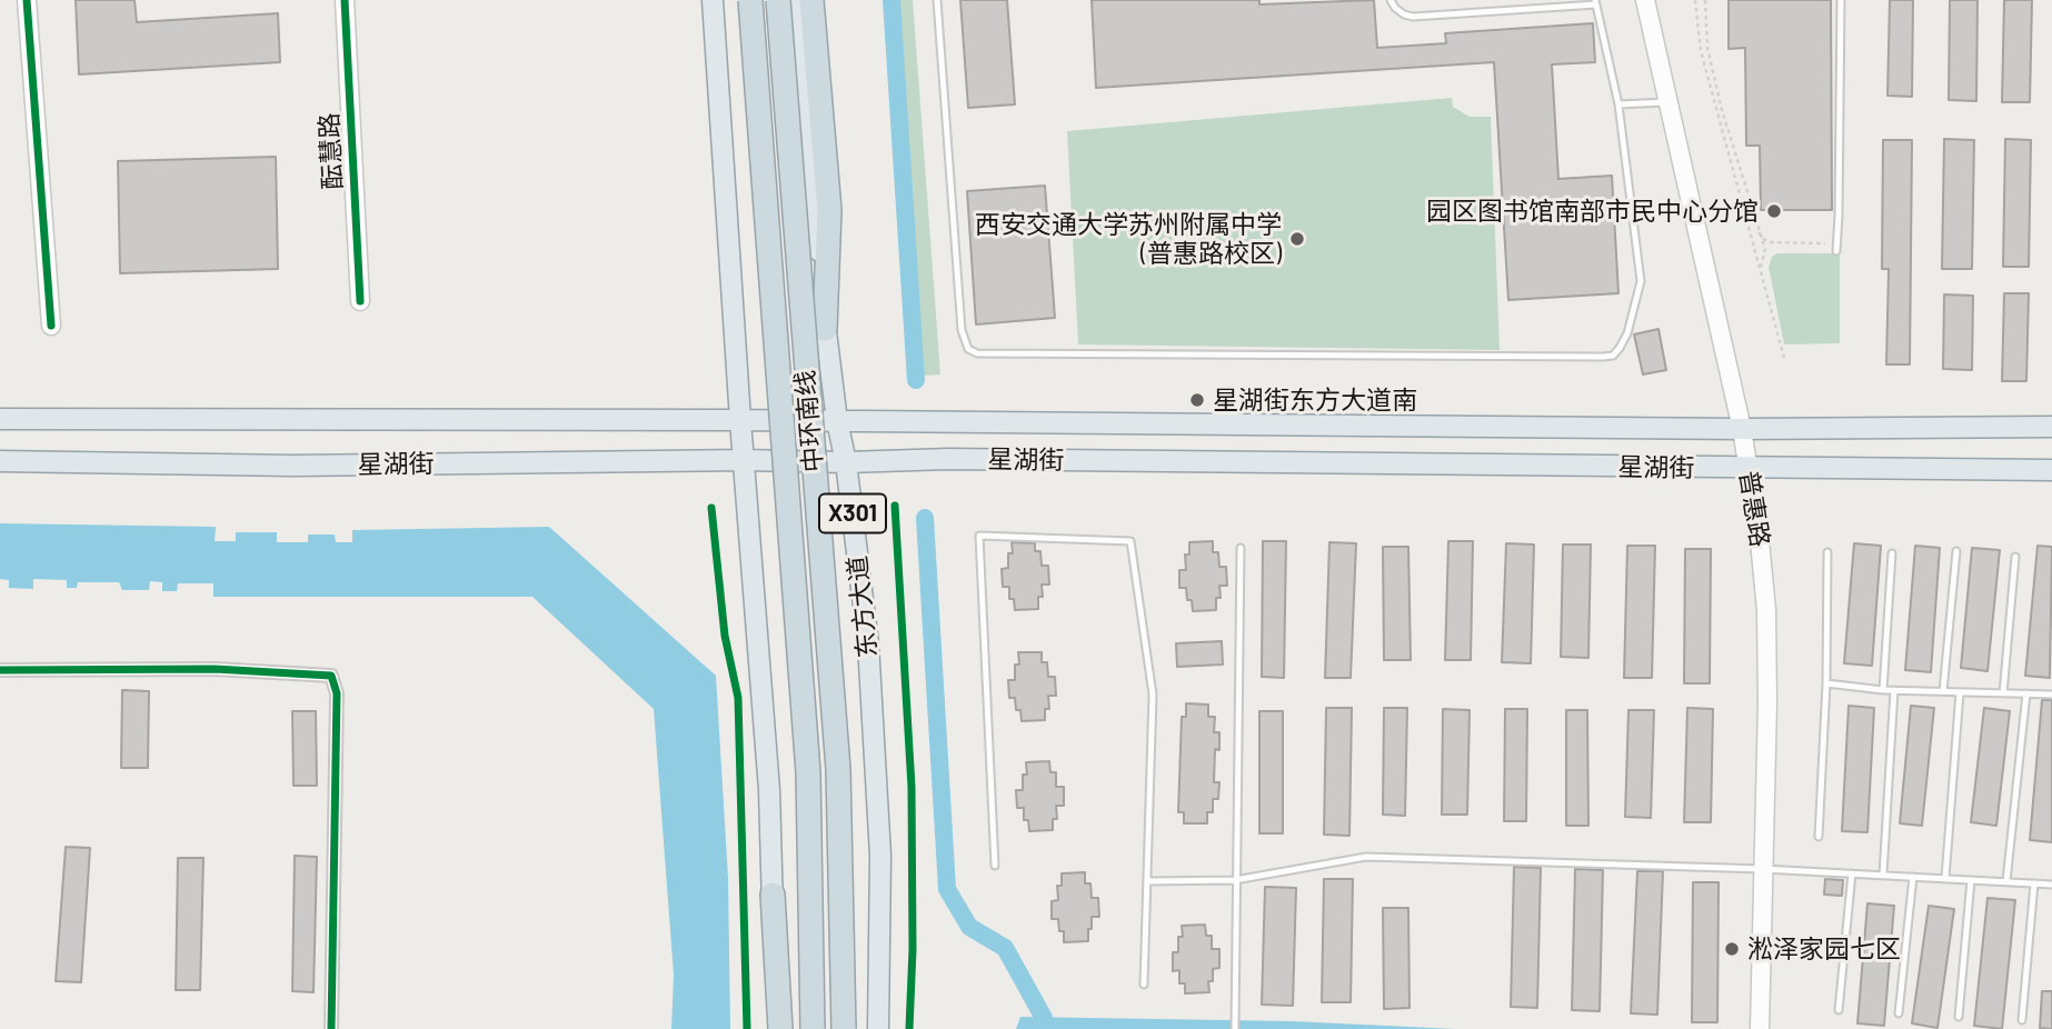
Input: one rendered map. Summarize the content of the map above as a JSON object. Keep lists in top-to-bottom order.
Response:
{
  "streets": {
    "highway": ["中环南线"],
    "main road": [
      "酝慧路",
      "星湖街",
      "普惠路",
      "X301",
      "东方大道"
    ]
  },
  "crossings": [
    ["星湖街", "普惠路"],
    ["星湖街", "东方大道"]
  ],
  "places": [
    "园区图书馆南部市民中心分馆",
    "西安交通大学苏州附属中学 (普惠路校区)",
    "星湖街东方大道南",
    "淞泽家园七区"
  ]
}
